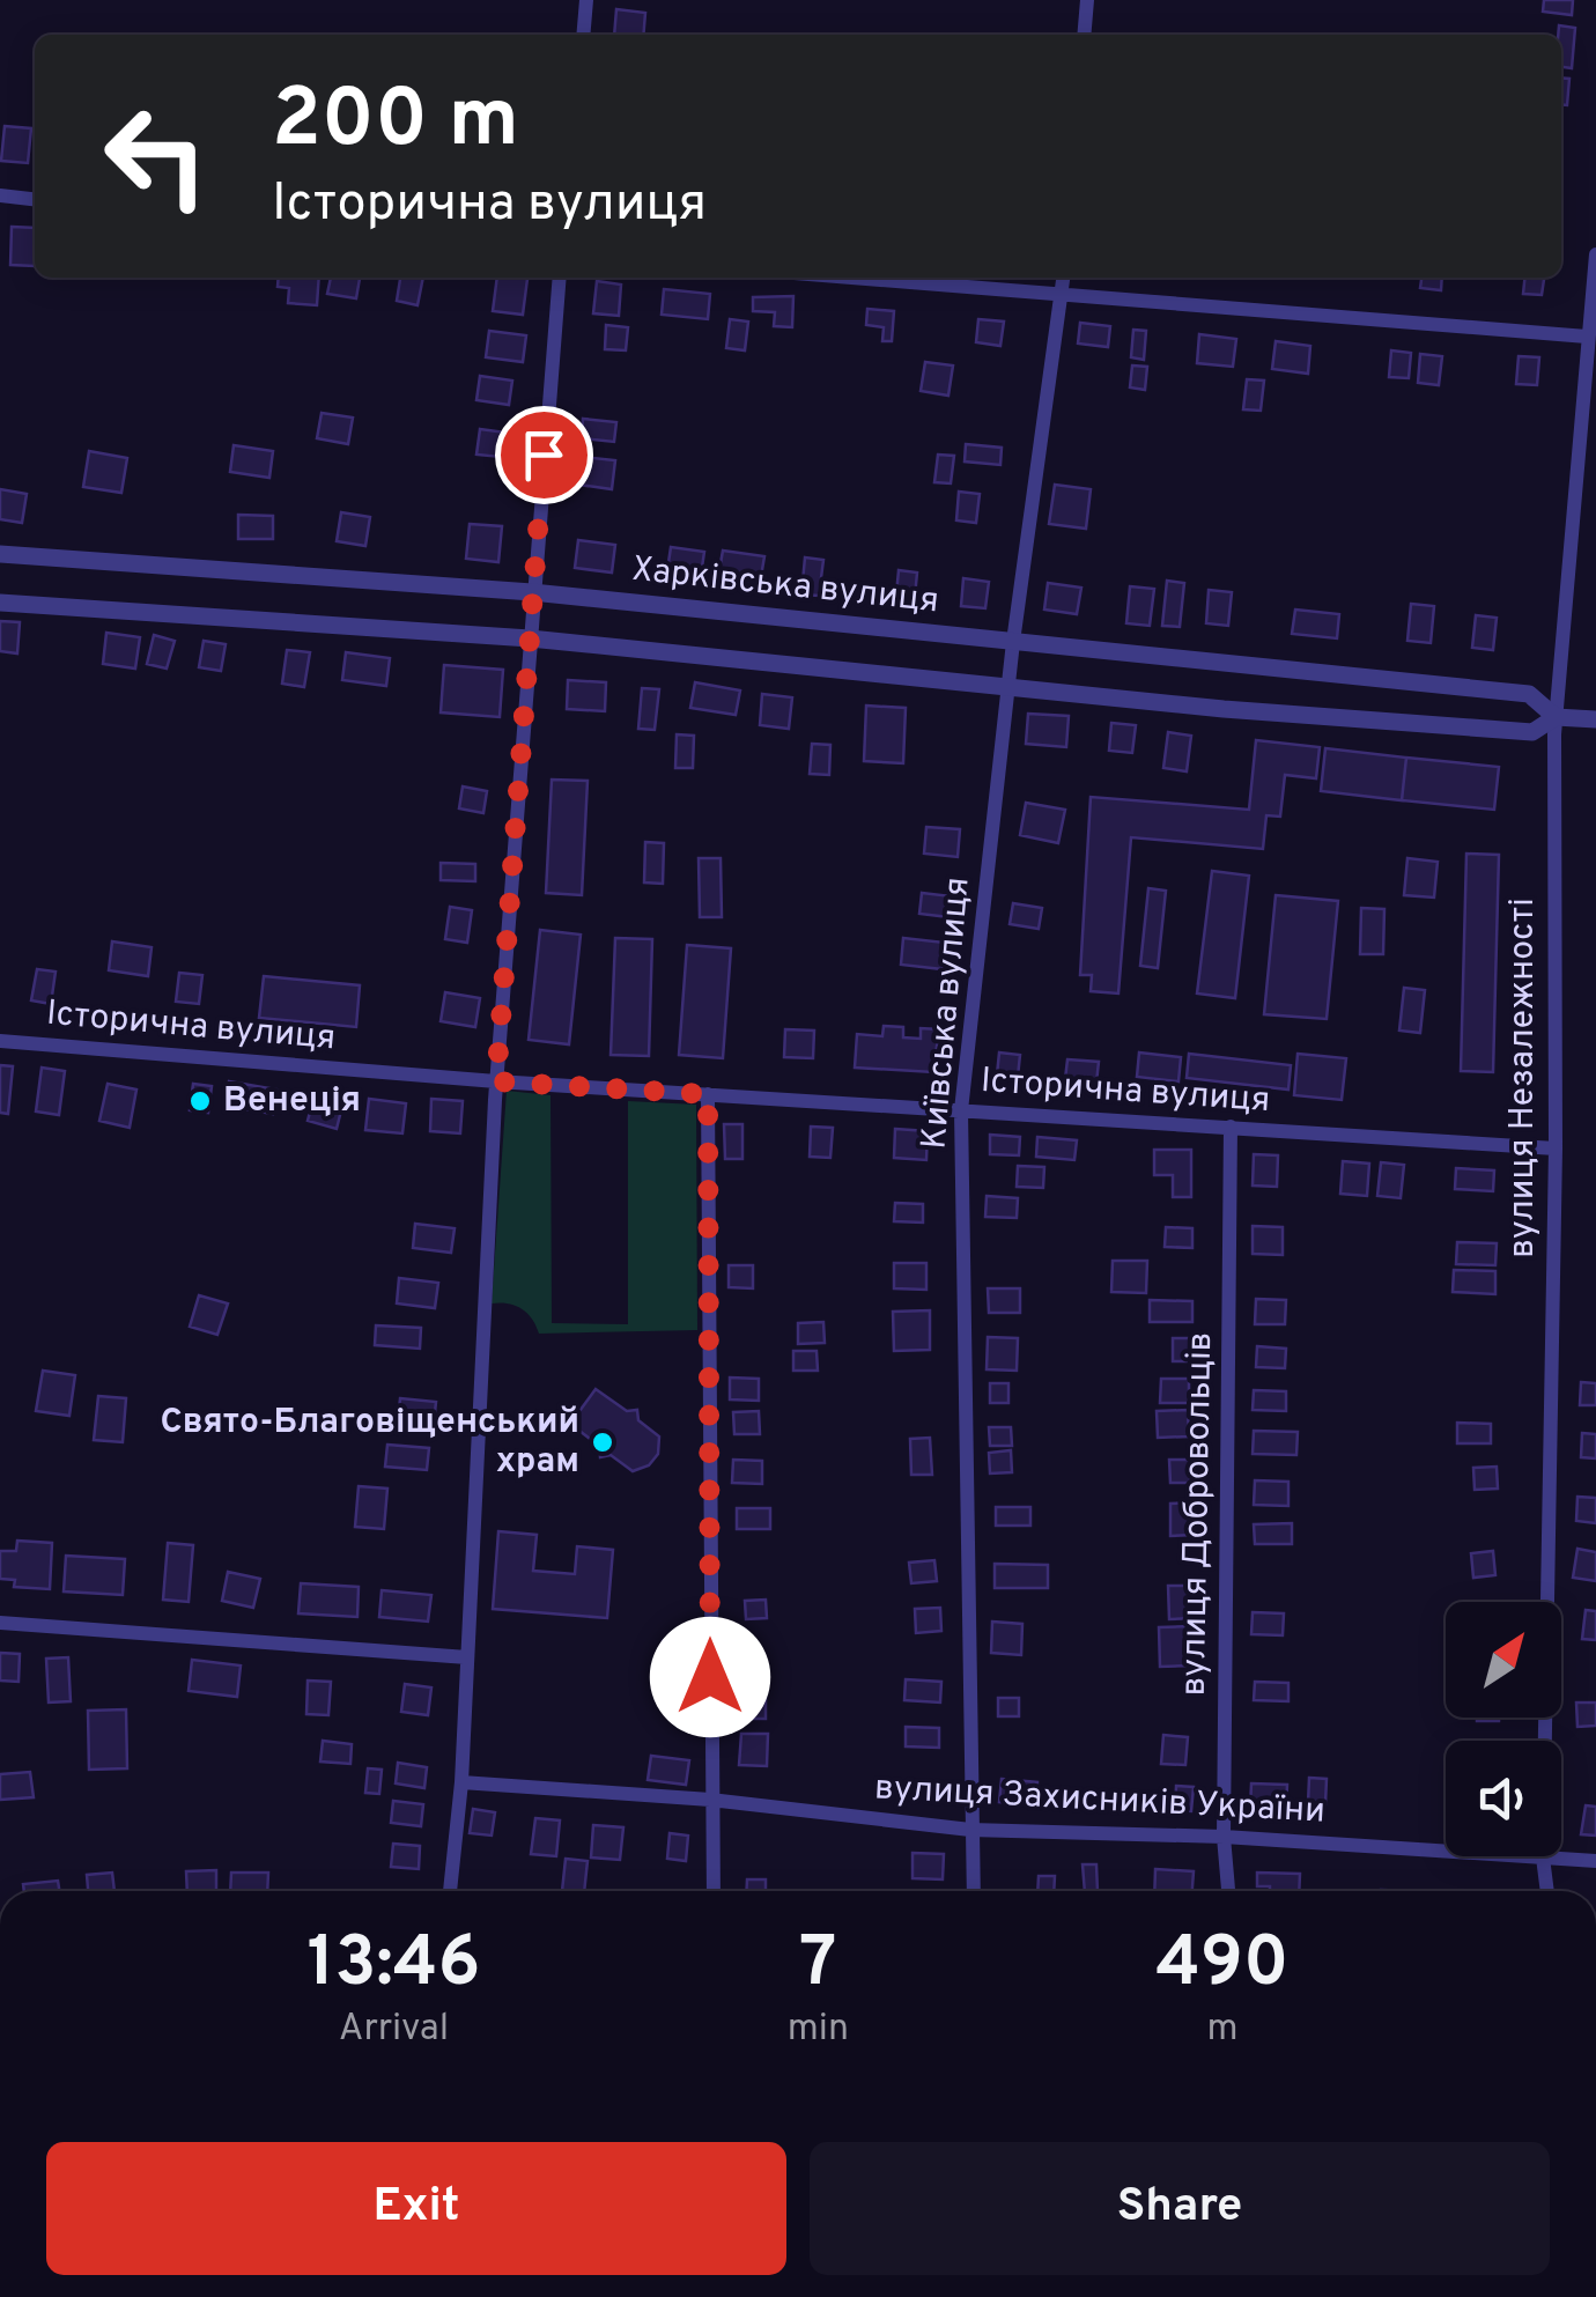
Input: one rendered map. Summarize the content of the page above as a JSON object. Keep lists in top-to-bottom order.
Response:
{
  "streets": {
    "street": [
      "Харківська вулиця",
      "Київська вулиця",
      "Історична вулиця",
      "вулиця Незалежності",
      "вулиця Добровольців",
      "вулиця Захисників України"
    ]
  },
  "crossings": [
    ["Харківська вулиця", "Київська вулиця"],
    ["Харківська вулиця", "вулиця Незалежності"],
    ["Київська вулиця", "Історична вулиця"],
    ["Київська вулиця", "вулиця Захисників України"],
    ["Історична вулиця", "вулиця Незалежності"],
    ["Історична вулиця", "вулиця Добровольців"],
    ["вулиця Незалежності", "вулиця Захисників України"],
    ["вулиця Добровольців", "вулиця Захисників України"]
  ],
  "places": ["Венеція", "Свято-Благовіщенський храм"],
  "north": "top right",
  "page": {
    "turn": ["200 m", "Історична вулиця"],
    "eta": [
      "13:46",
      "Arrival",
      "7",
      "min",
      "490",
      "m"
    ],
    "buttons": ["Exit", "Share"]
  }
}
